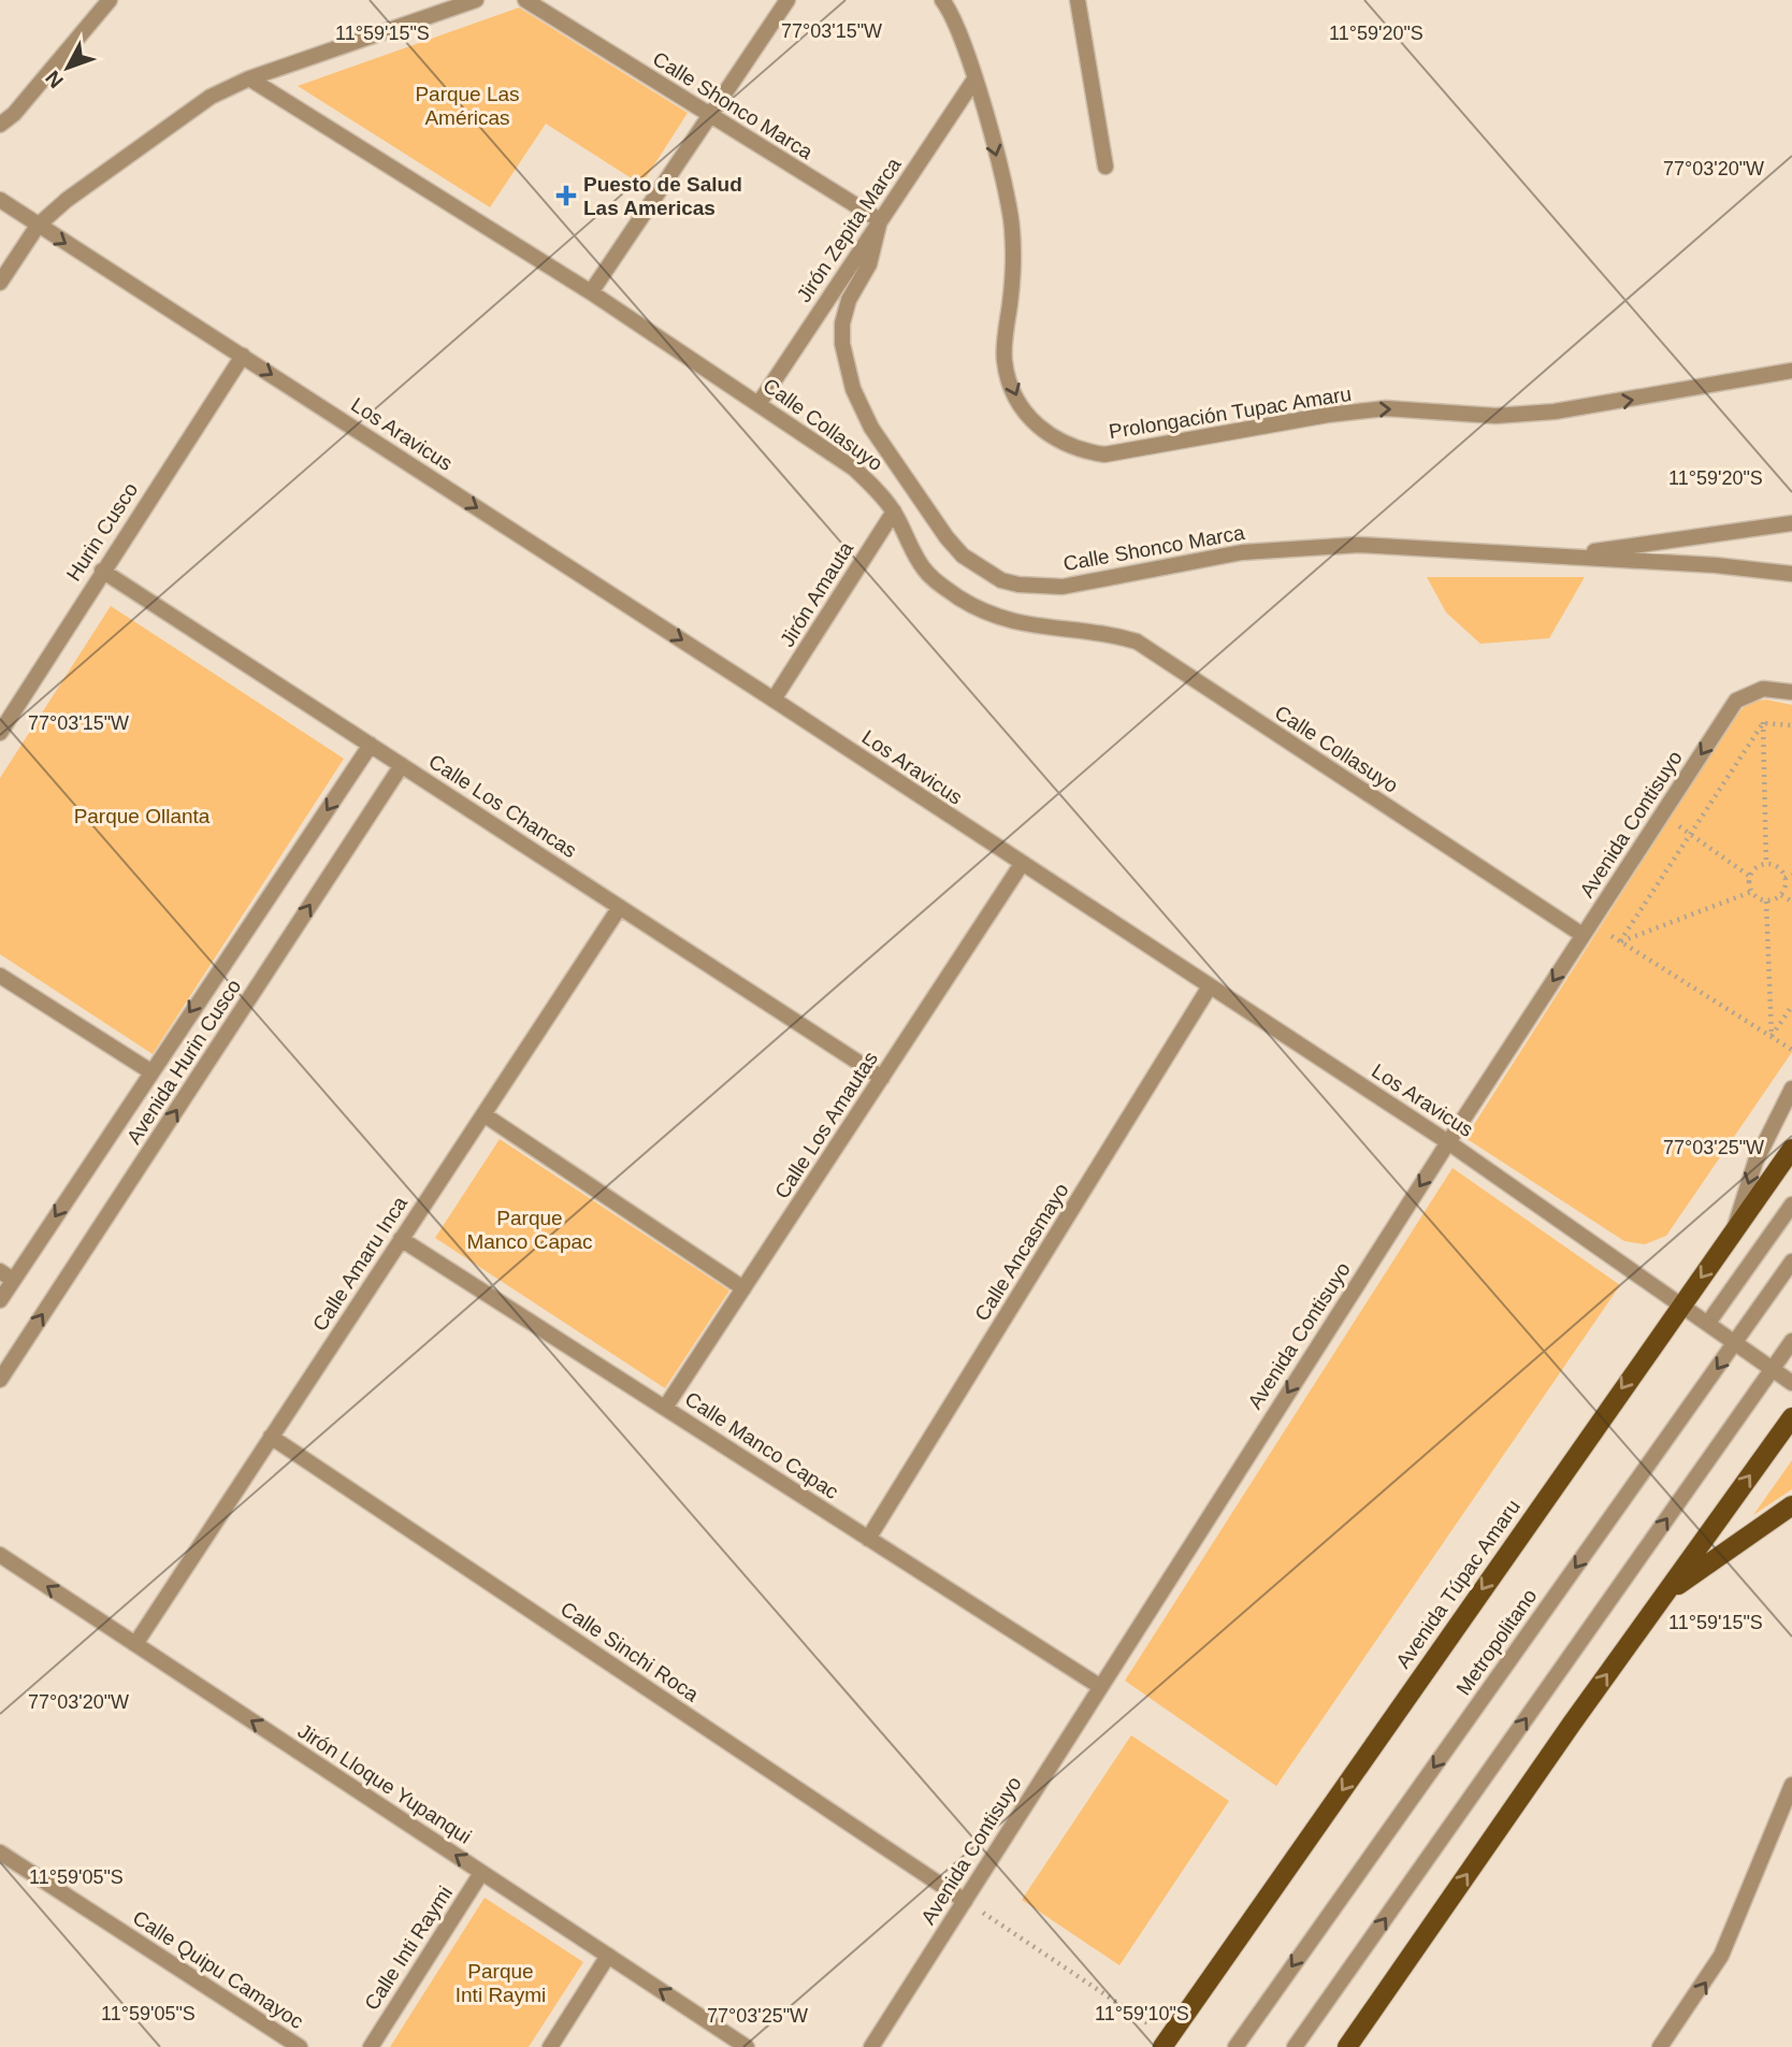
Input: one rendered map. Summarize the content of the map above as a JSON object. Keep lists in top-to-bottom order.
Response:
{
  "streets": {
    "main road": ["Avenida Túpac Amaru"],
    "street": [
      "Calle Shonco Marca",
      "Jirón Zepita Marca",
      "Prolongación Tupac Amaru",
      "Calle Collasuyo",
      "Los Aravicus",
      "Hurin Cusco",
      "Jirón Amauta",
      "Calle Los Chancas",
      "Avenida Contisuyo",
      "Avenida Hurin Cusco",
      "Calle Los Amautas",
      "Calle Ancasmayo",
      "Calle Amaru Inca",
      "Calle Manco Capac",
      "Metropolitano",
      "Calle Sinchi Roca",
      "Jirón Lloque Yupanqui",
      "Calle Inti Raymi",
      "Calle Quipu Camayoc"
    ]
  },
  "crossings": [
    ["Calle Shonco Marca", "Jirón Zepita Marca"],
    ["Jirón Zepita Marca", "Prolongación Tupac Amaru"],
    ["Jirón Zepita Marca", "Calle Collasuyo"],
    ["Calle Collasuyo", "Jirón Amauta"],
    ["Calle Collasuyo", "Avenida Contisuyo"],
    ["Los Aravicus", "Hurin Cusco"],
    ["Los Aravicus", "Jirón Amauta"],
    ["Los Aravicus", "Avenida Contisuyo"],
    ["Los Aravicus", "Calle Los Amautas"],
    ["Los Aravicus", "Calle Ancasmayo"],
    ["Los Aravicus", "Avenida Túpac Amaru"],
    ["Los Aravicus", "Metropolitano"],
    ["Hurin Cusco", "Calle Los Chancas"],
    ["Calle Los Chancas", "Avenida Hurin Cusco"],
    ["Calle Los Chancas", "Calle Los Amautas"],
    ["Calle Los Chancas", "Calle Amaru Inca"],
    ["Avenida Contisuyo", "Calle Manco Capac"],
    ["Avenida Contisuyo", "Calle Sinchi Roca"],
    ["Calle Los Amautas", "Calle Manco Capac"],
    ["Calle Ancasmayo", "Calle Manco Capac"],
    ["Calle Amaru Inca", "Calle Manco Capac"],
    ["Calle Amaru Inca", "Calle Sinchi Roca"],
    ["Calle Amaru Inca", "Jirón Lloque Yupanqui"],
    ["Jirón Lloque Yupanqui", "Calle Inti Raymi"]
  ],
  "one_way": ["Los Aravicus", "Avenida Contisuyo", "Jirón Lloque Yupanqui"],
  "parks": [
    "Parque Las Américas",
    "Parque Ollanta",
    "Parque Manco Capac",
    "Parque Inti Raymi"
  ],
  "places": {
    "health": ["Puesto de Salud Las Americas"]
  },
  "north": "bottom left",
  "coordinates": [
    "77°03'15\"W",
    "11°59'20\"S",
    "11°59'15\"S",
    "77°03'20\"W",
    "77°03'25\"W",
    "11°59'05\"S",
    "11°59'10\"S"
  ]
}
